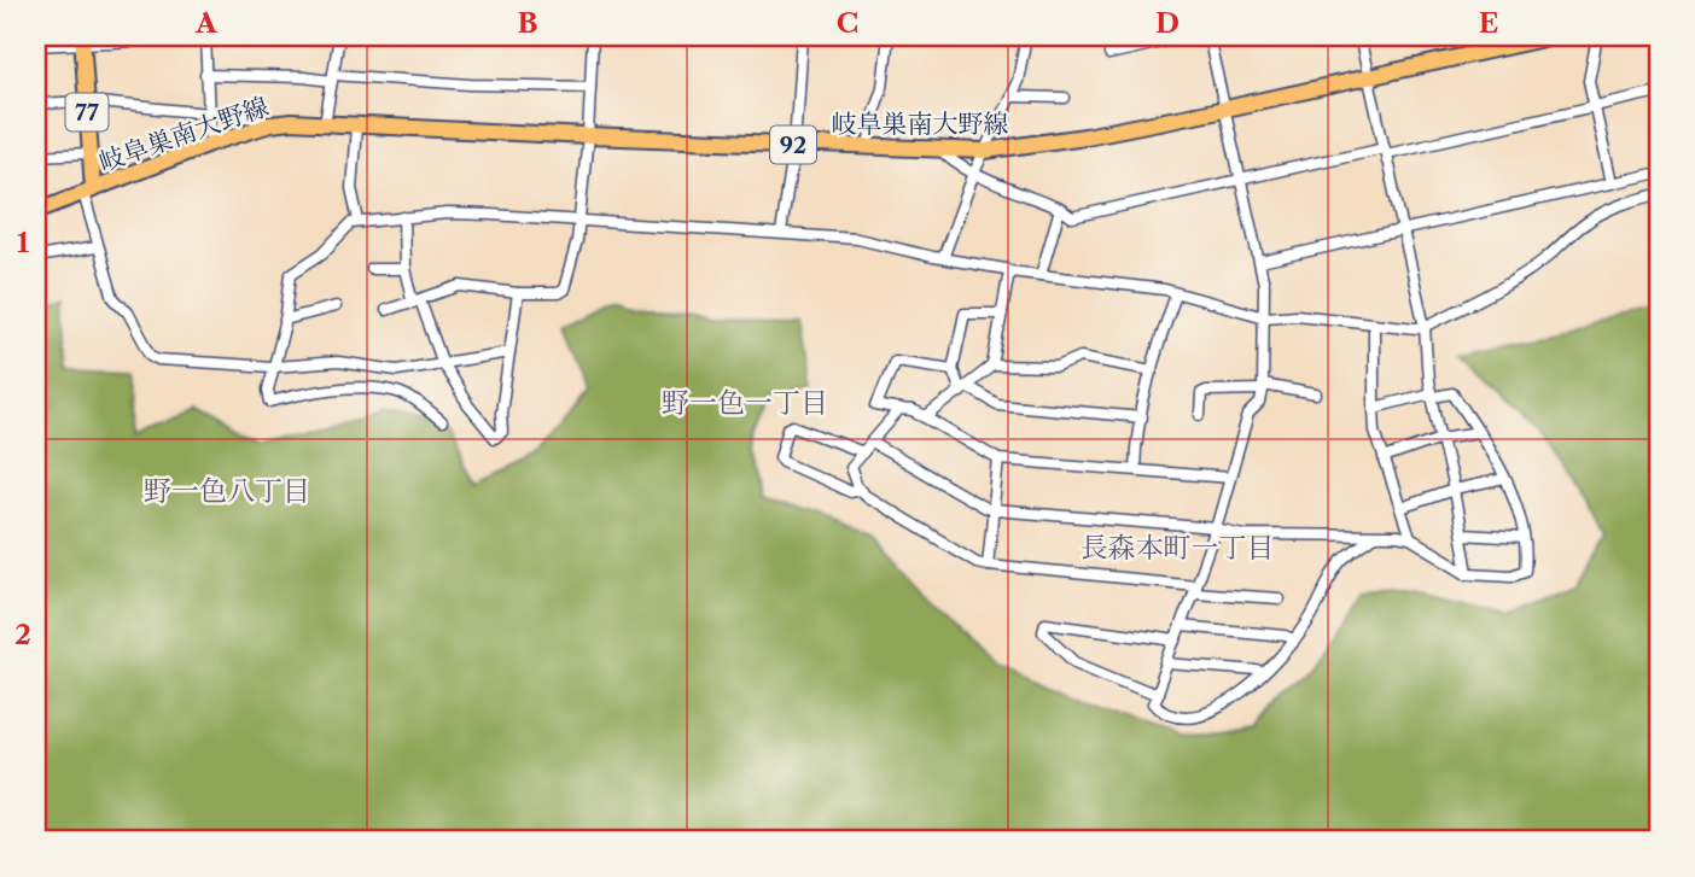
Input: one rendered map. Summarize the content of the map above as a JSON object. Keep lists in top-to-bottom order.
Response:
{
  "streets": {
    "main road": ["77", "岐阜巣南大野線", "92"]
  },
  "crossings": [
    ["77", "岐阜巣南大野線"]
  ],
  "districts": ["野一色一丁目", "野一色八丁目", "長森本町一丁目"],
  "grid": {
    "columns": [
      "A",
      "B",
      "C",
      "D",
      "E"
    ],
    "rows": ["1", "2"]
  }
}
